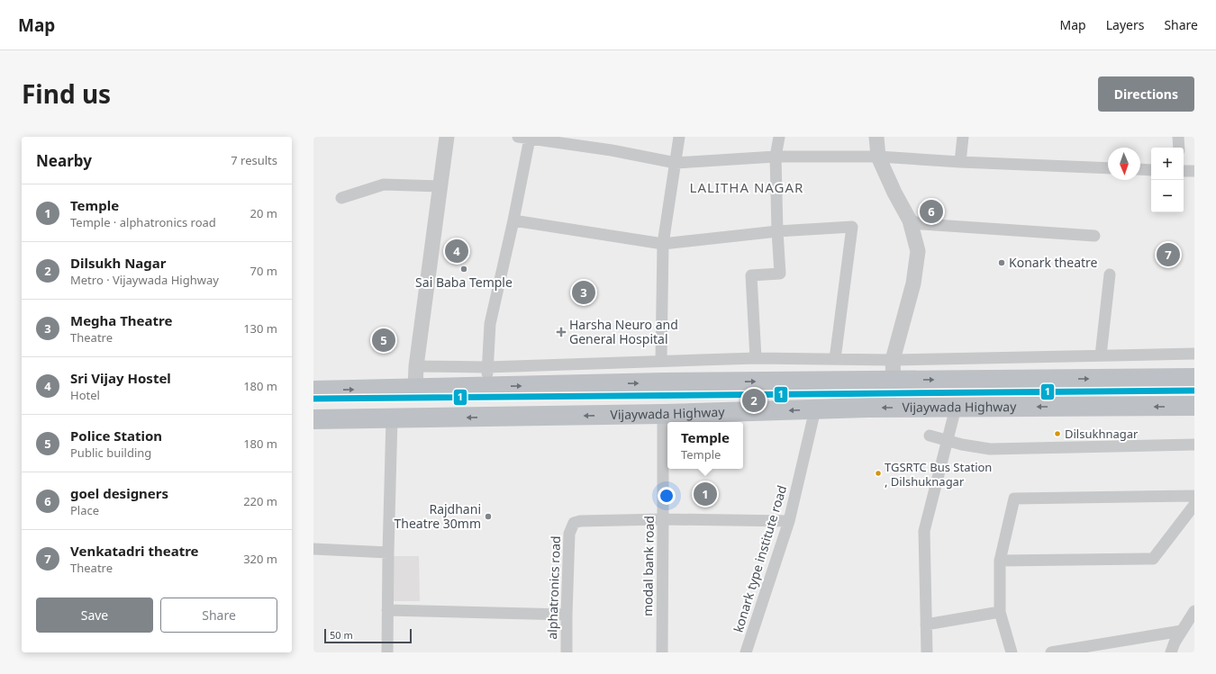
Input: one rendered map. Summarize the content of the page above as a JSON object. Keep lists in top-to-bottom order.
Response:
{
  "streets": {
    "highway": ["Vijaywada Highway"],
    "street": ["konark type institute road", "modal bank road", "alphatronics road"]
  },
  "crossings": [
    ["Vijaywada Highway", "konark type institute road"],
    ["Vijaywada Highway", "modal bank road"],
    ["konark type institute road", "alphatronics road"],
    ["modal bank road", "alphatronics road"]
  ],
  "districts": ["LALITHA NAGAR"],
  "places": {
    "other": [
      "Konark theatre",
      "Sai Baba Temple",
      "Dilsukhnagar",
      "TGSRTC Bus Station , Dilshuknagar",
      "Rajdhani Theatre 30mm"
    ],
    "health": ["Harsha Neuro and General Hospital"]
  },
  "lines": ["transit line 1"],
  "scale_bar": "50 m",
  "north": "bottom",
  "page": {
    "header": "Map",
    "nav": ["Map", "Layers", "Share"],
    "title": "Find us",
    "buttons": [
      "Directions",
      ["Save", "Share"]
    ],
    "heading": ["Nearby", "7 results"],
    "map_buttons": ["+", "−"],
    "list": [
      {
        "mark": "1",
        "name": "Temple",
        "note": "Temple · alphatronics road",
        "value": "20 m"
      },
      {
        "mark": "2",
        "name": "Dilsukh Nagar",
        "note": "Metro · Vijaywada Highway",
        "value": "70 m"
      },
      {
        "mark": "3",
        "name": "Megha Theatre",
        "note": "Theatre",
        "value": "130 m"
      },
      {
        "mark": "4",
        "name": "Sri Vijay Hostel",
        "note": "Hotel",
        "value": "180 m"
      },
      {
        "mark": "5",
        "name": "Police Station",
        "note": "Public building",
        "value": "180 m"
      },
      {
        "mark": "6",
        "name": "goel designers",
        "note": "Place",
        "value": "220 m"
      },
      {
        "mark": "7",
        "name": "Venkatadri theatre",
        "note": "Theatre",
        "value": "320 m"
      }
    ],
    "pins": [
      "6",
      "4",
      "7",
      "3",
      "5",
      "2",
      "1"
    ],
    "popup": ["Temple", "Temple"],
    "scale": "50 m"
  }
}
